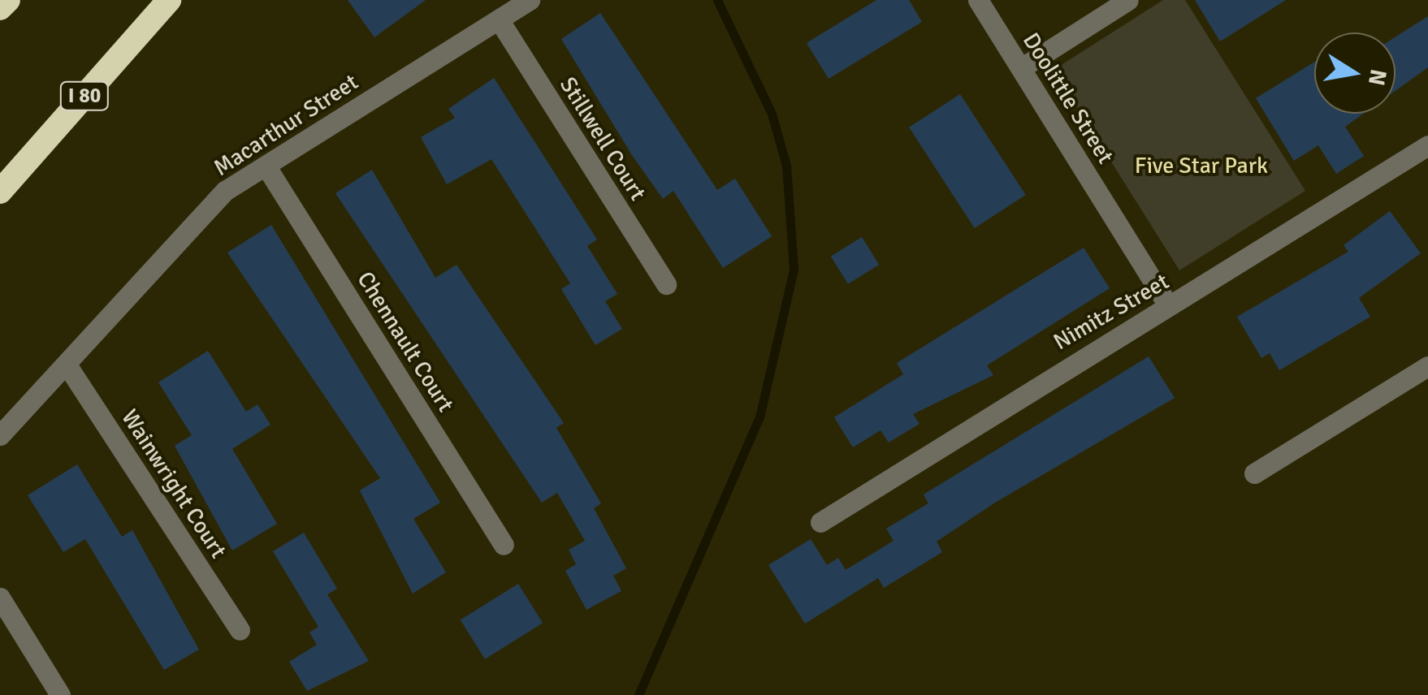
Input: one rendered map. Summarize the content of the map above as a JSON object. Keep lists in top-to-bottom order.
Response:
{
  "streets": {
    "highway": ["I 80"],
    "street": [
      "Doolittle Street",
      "Macarthur Street",
      "Stillwell Court",
      "Nimitz Street",
      "Chennault Court",
      "Wainwright Court"
    ]
  },
  "crossings": [
    ["Doolittle Street", "Nimitz Street"],
    ["Macarthur Street", "Stillwell Court"],
    ["Macarthur Street", "Chennault Court"],
    ["Macarthur Street", "Wainwright Court"]
  ],
  "parks": ["Five Star Park"],
  "north": "right"
}
